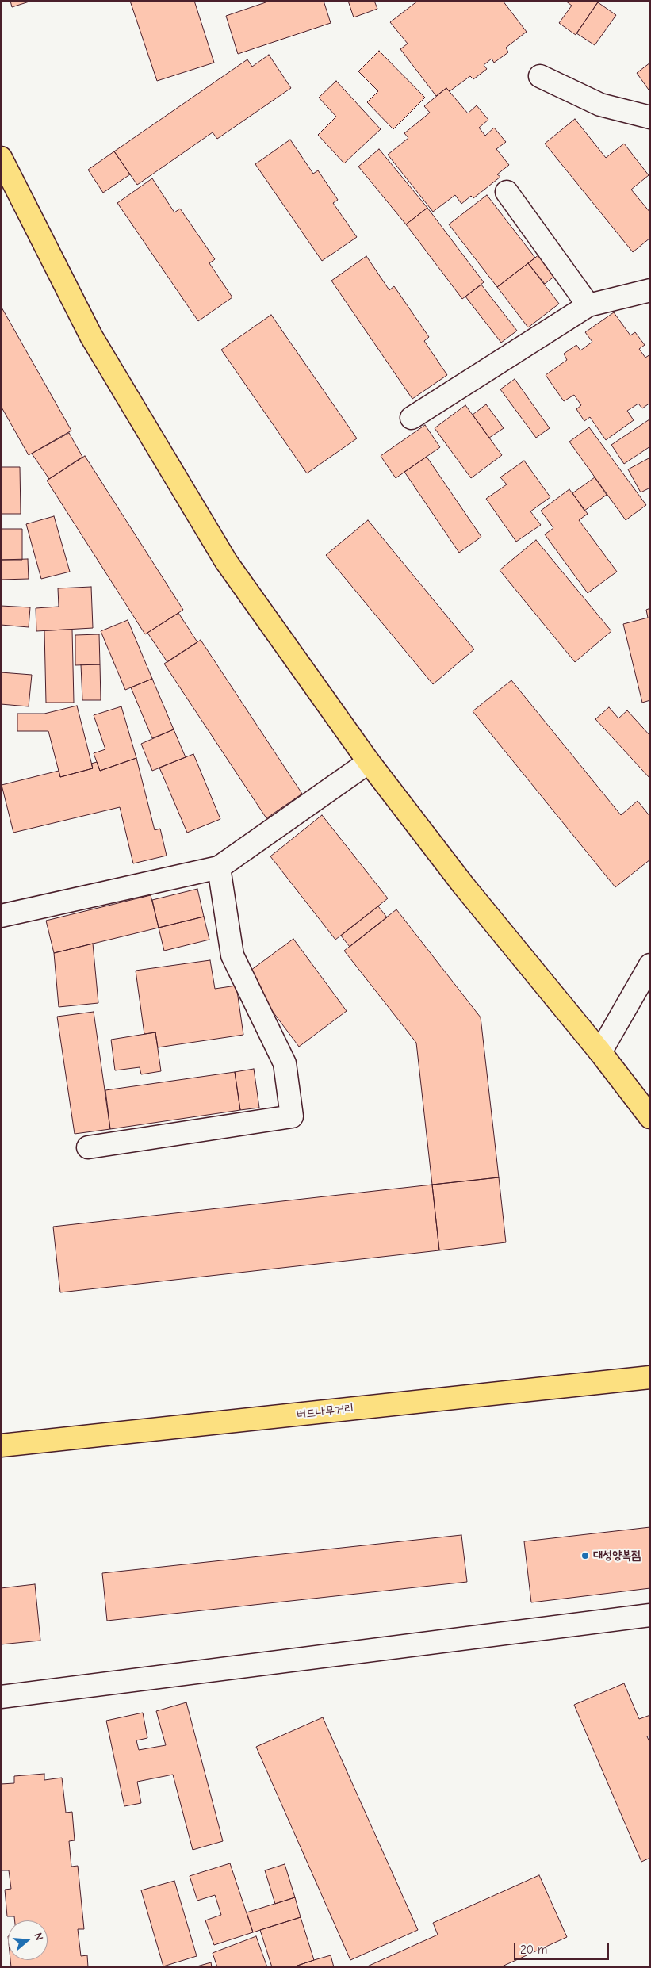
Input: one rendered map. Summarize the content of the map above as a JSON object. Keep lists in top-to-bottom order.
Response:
{
  "streets": {
    "main road": ["버드나무거리"]
  },
  "places": ["대성양복점"],
  "scale_bar": "20 m",
  "north": "right"
}
